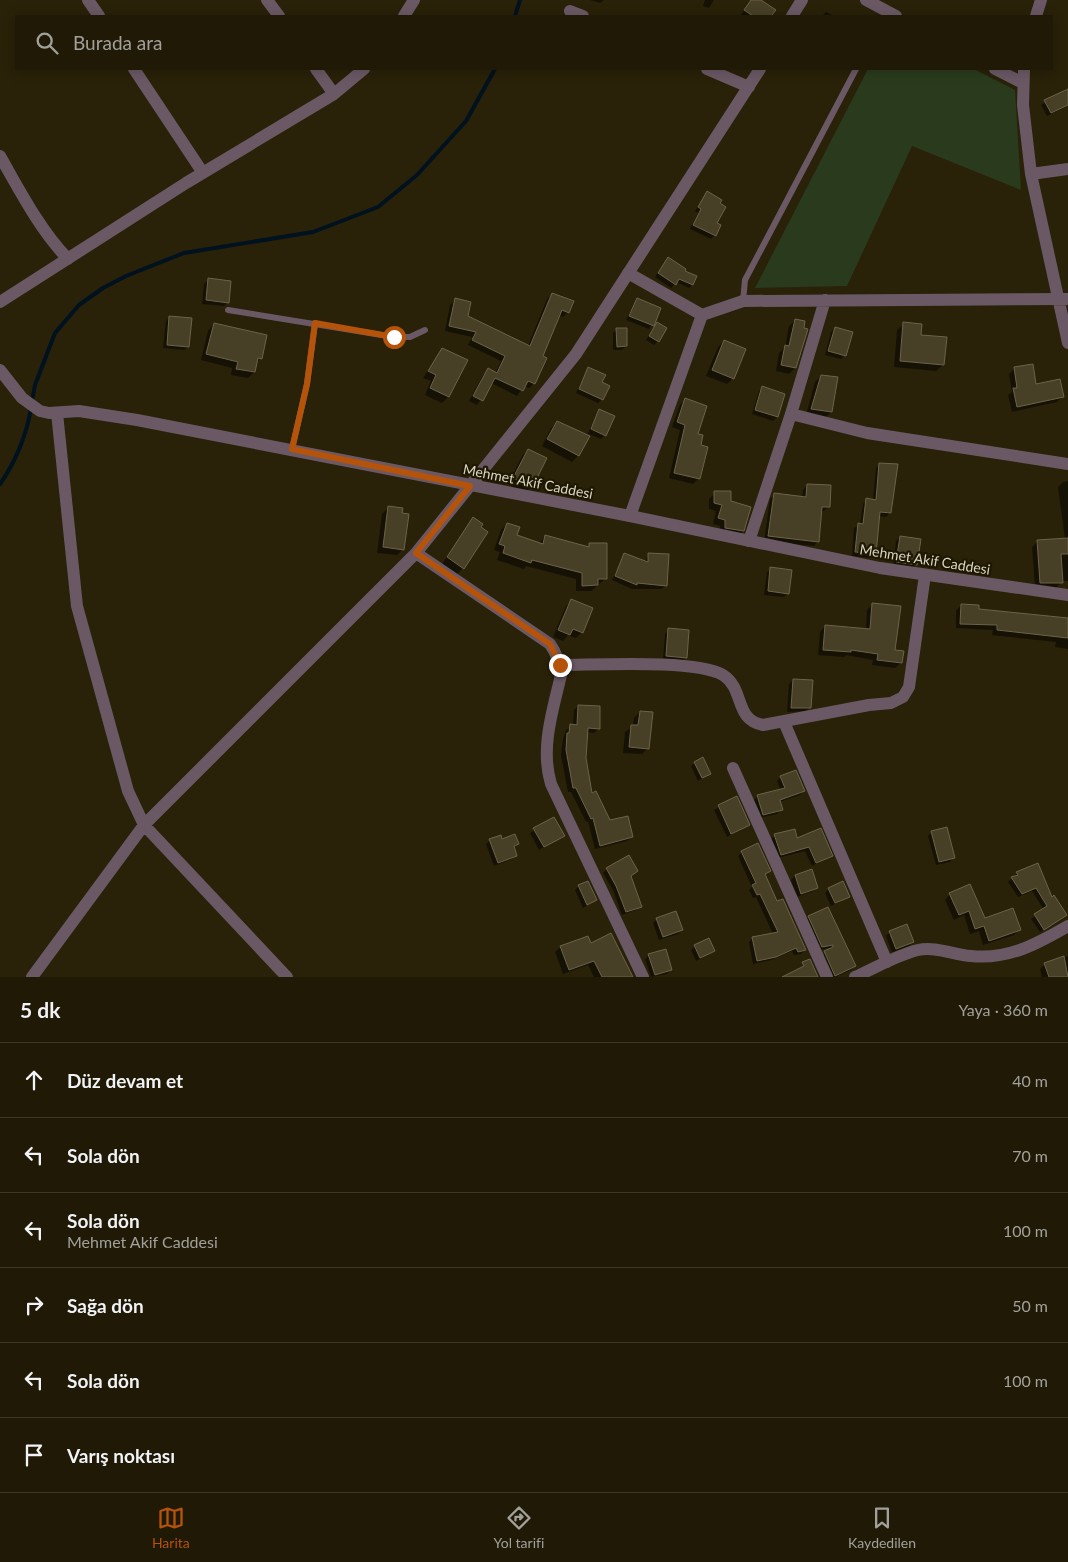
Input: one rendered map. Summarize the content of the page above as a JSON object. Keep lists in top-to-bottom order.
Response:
{
  "streets": {
    "street": ["Mehmet Akif Caddesi"]
  },
  "page": {
    "search": "Burada ara",
    "heading": ["5 dk", "Yaya · 360 m"],
    "list": [
      ["Düz devam et", "40 m"],
      ["Sola dön", "70 m"],
      ["Sola dön", "Mehmet Akif Caddesi", "100 m"],
      ["Sağa dön", "50 m"],
      ["Sola dön", "100 m"],
      "Varış noktası"
    ],
    "nav": ["Harita", "Yol tarifi", "Kaydedilen"]
  }
}
